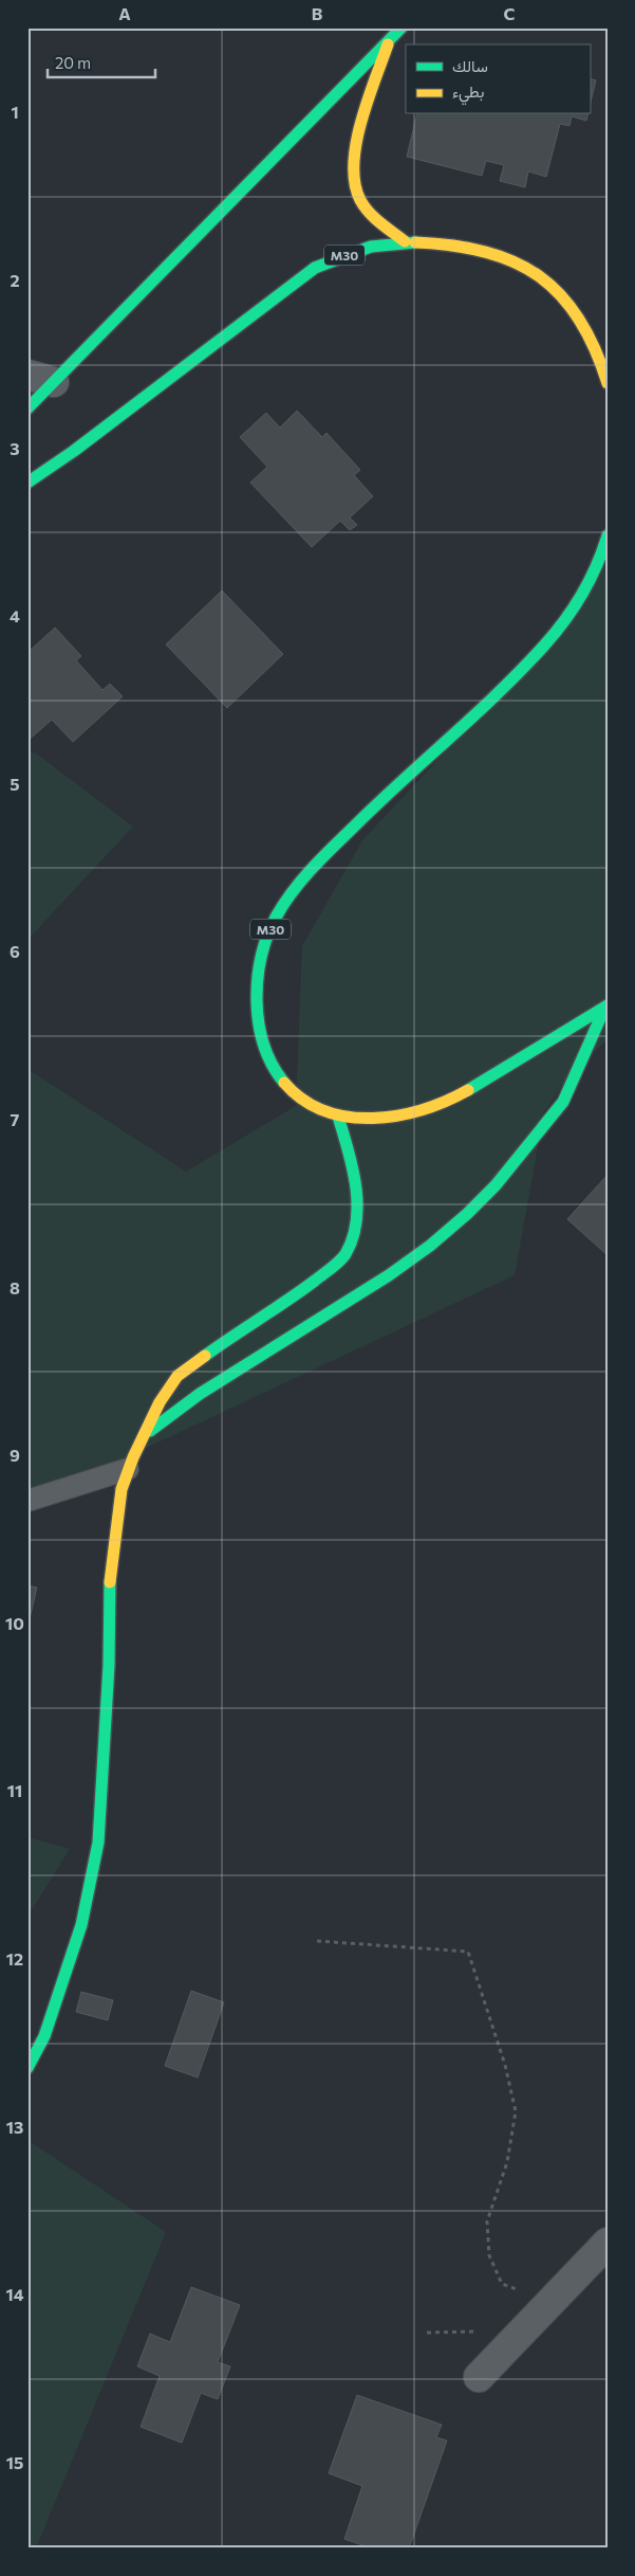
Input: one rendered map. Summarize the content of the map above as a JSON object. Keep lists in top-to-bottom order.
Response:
{
  "streets": {
    "main road": ["M30"]
  },
  "legend": ["سالك", "بطيء"],
  "scale_bar": "20 m",
  "grid": {
    "columns": ["A", "B", "C"],
    "rows": [
      "1",
      "2",
      "3",
      "4",
      "5",
      "6",
      "7",
      "8",
      "9",
      "10",
      "11",
      "12",
      "13",
      "14",
      "15"
    ]
  }
}
